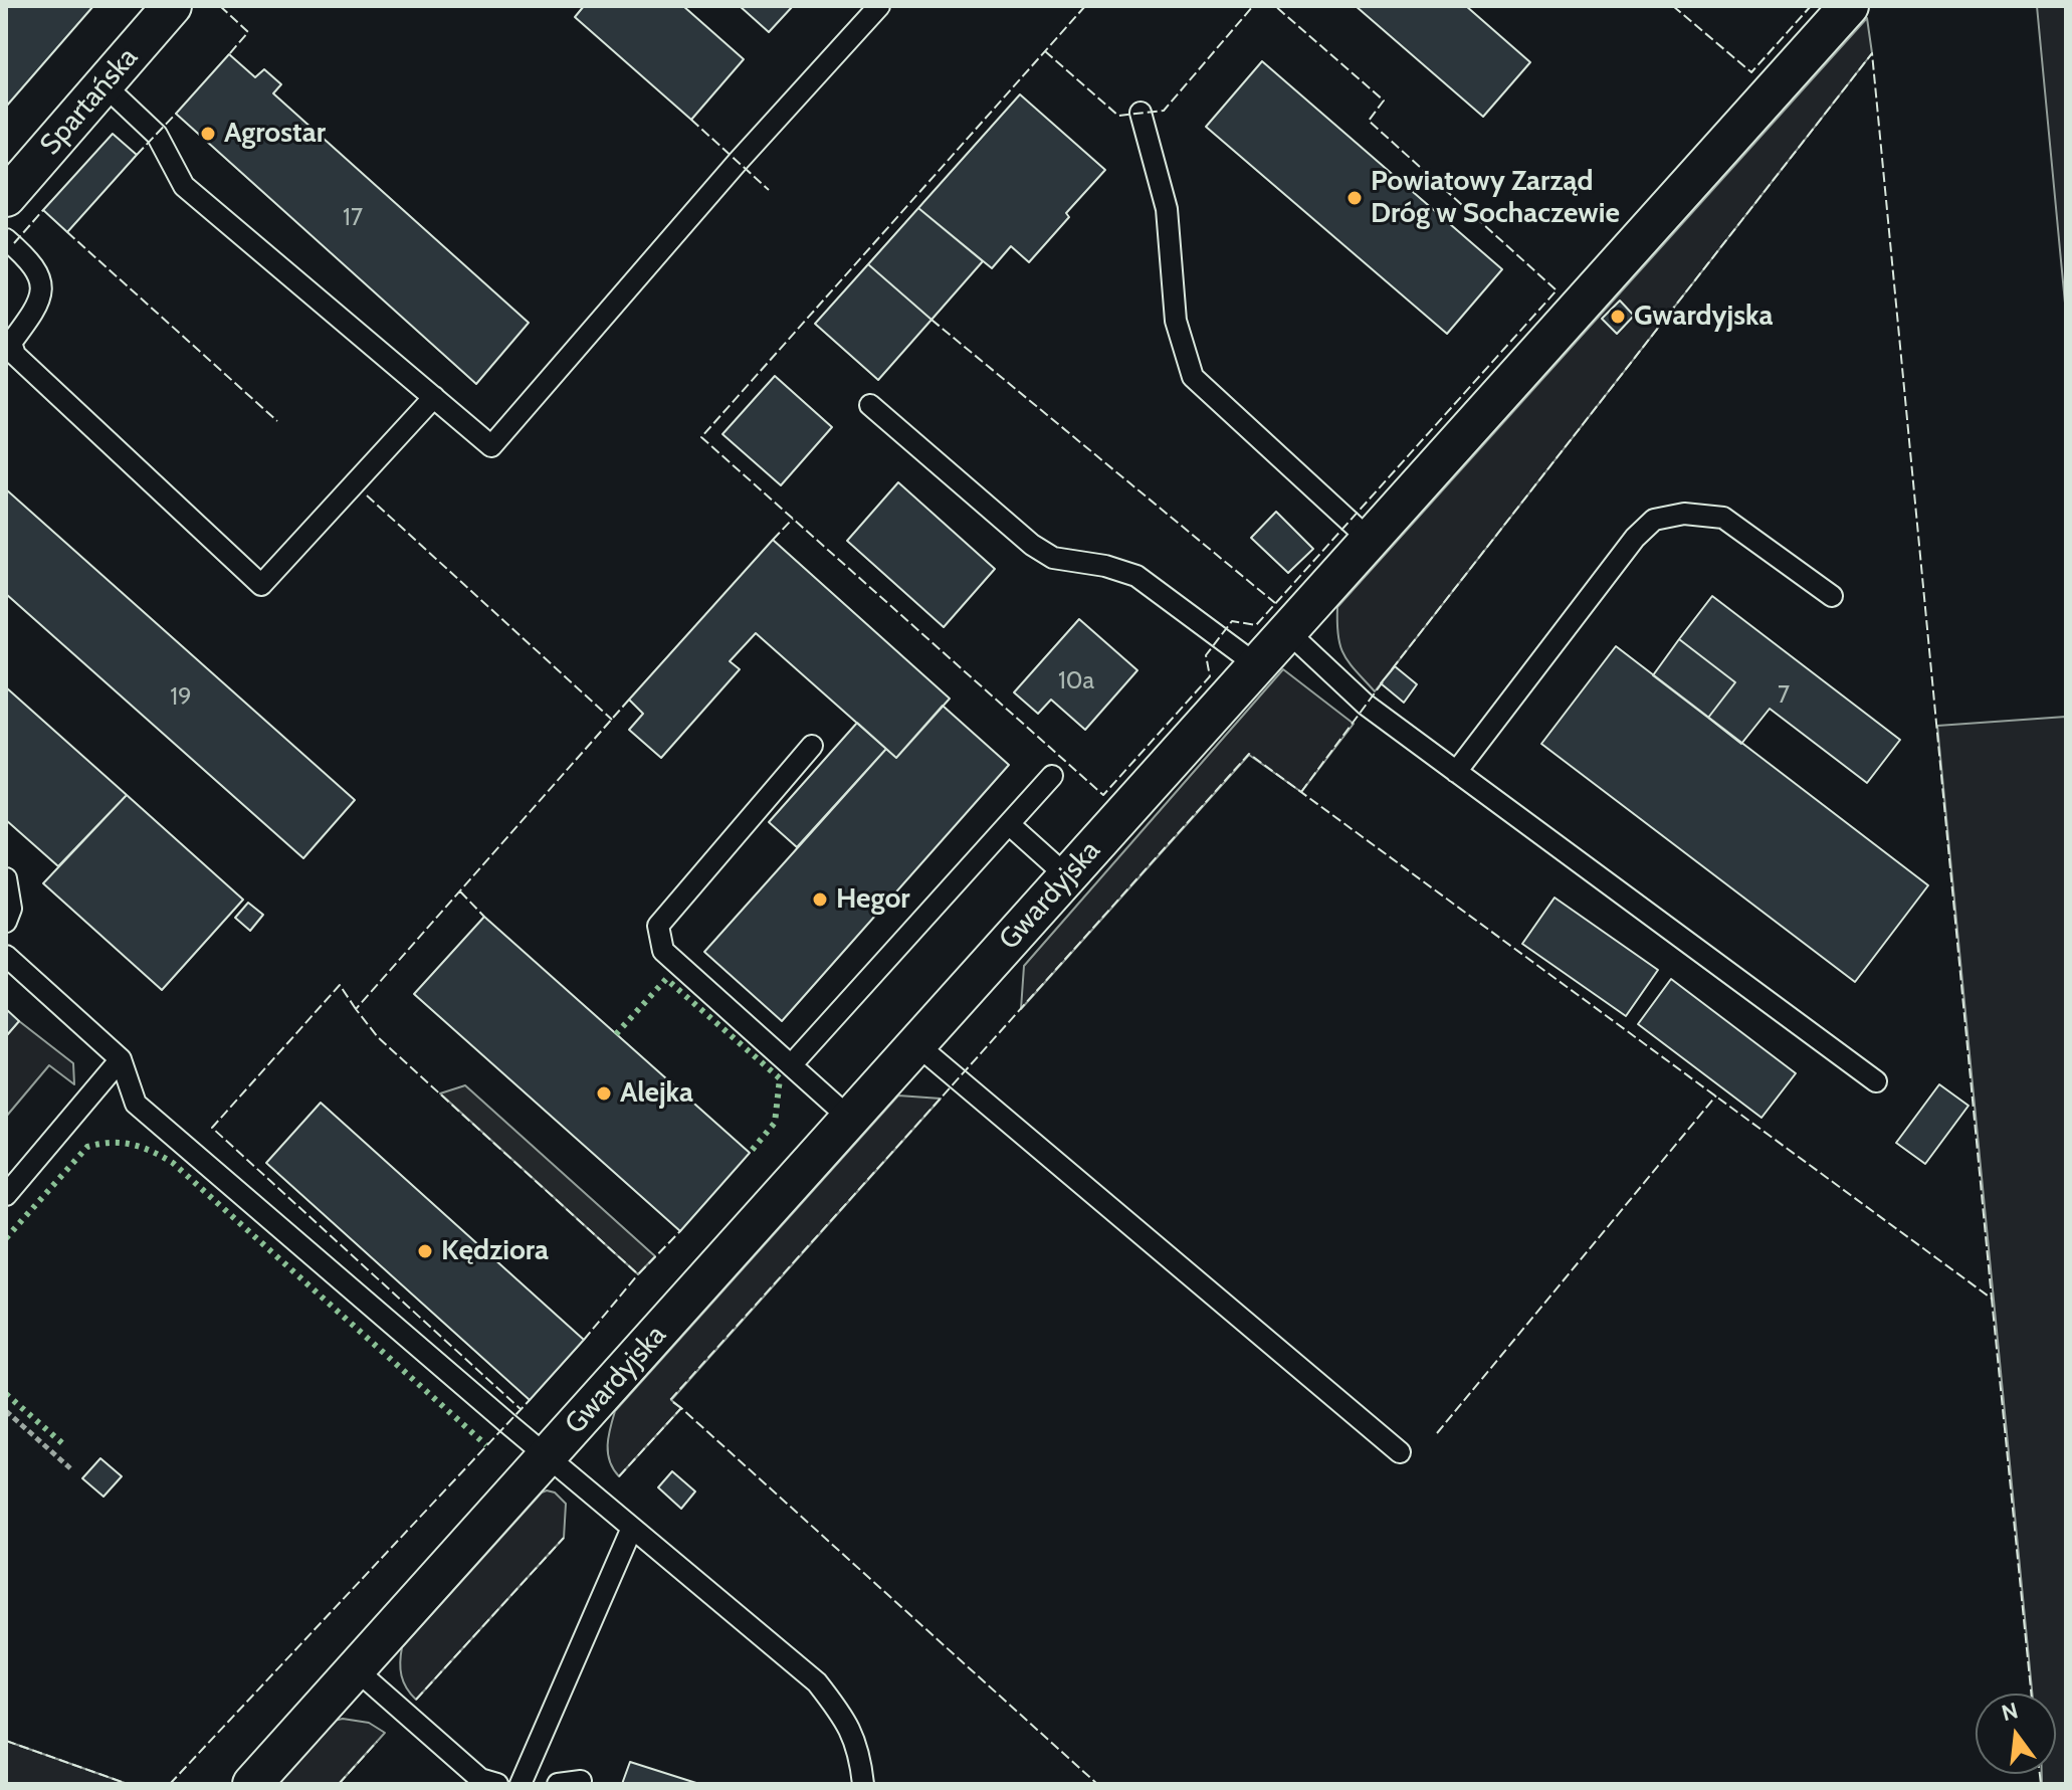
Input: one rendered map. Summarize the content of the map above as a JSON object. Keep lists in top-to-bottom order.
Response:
{
  "streets": {
    "street": ["Spartańska", "Gwardyjska"]
  },
  "places": [
    "Agrostar",
    "Powiatowy Zarząd Dróg w Sochaczewie",
    "Gwardyjska",
    "Hegor",
    "Alejka",
    "Kędziora"
  ],
  "house_numbers": [
    "17",
    "10a",
    "7",
    "19"
  ],
  "north": "top"
}
